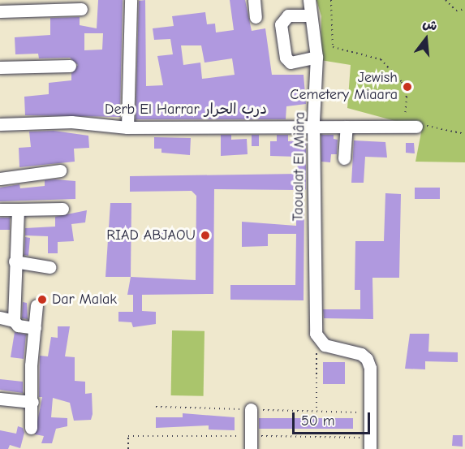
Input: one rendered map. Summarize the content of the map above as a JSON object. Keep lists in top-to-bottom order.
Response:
{
  "streets": {
    "street": ["Derb El Harrar درب الحرار", "Taoualat El Miâra"]
  },
  "crossings": [
    ["Derb El Harrar درب الحرار", "Taoualat El Miâra"]
  ],
  "places": ["Jewish Cemetery Miaara", "RIAD ABJAOU", "Dar Malak"],
  "scale_bar": "50 m",
  "north": "top"
}
